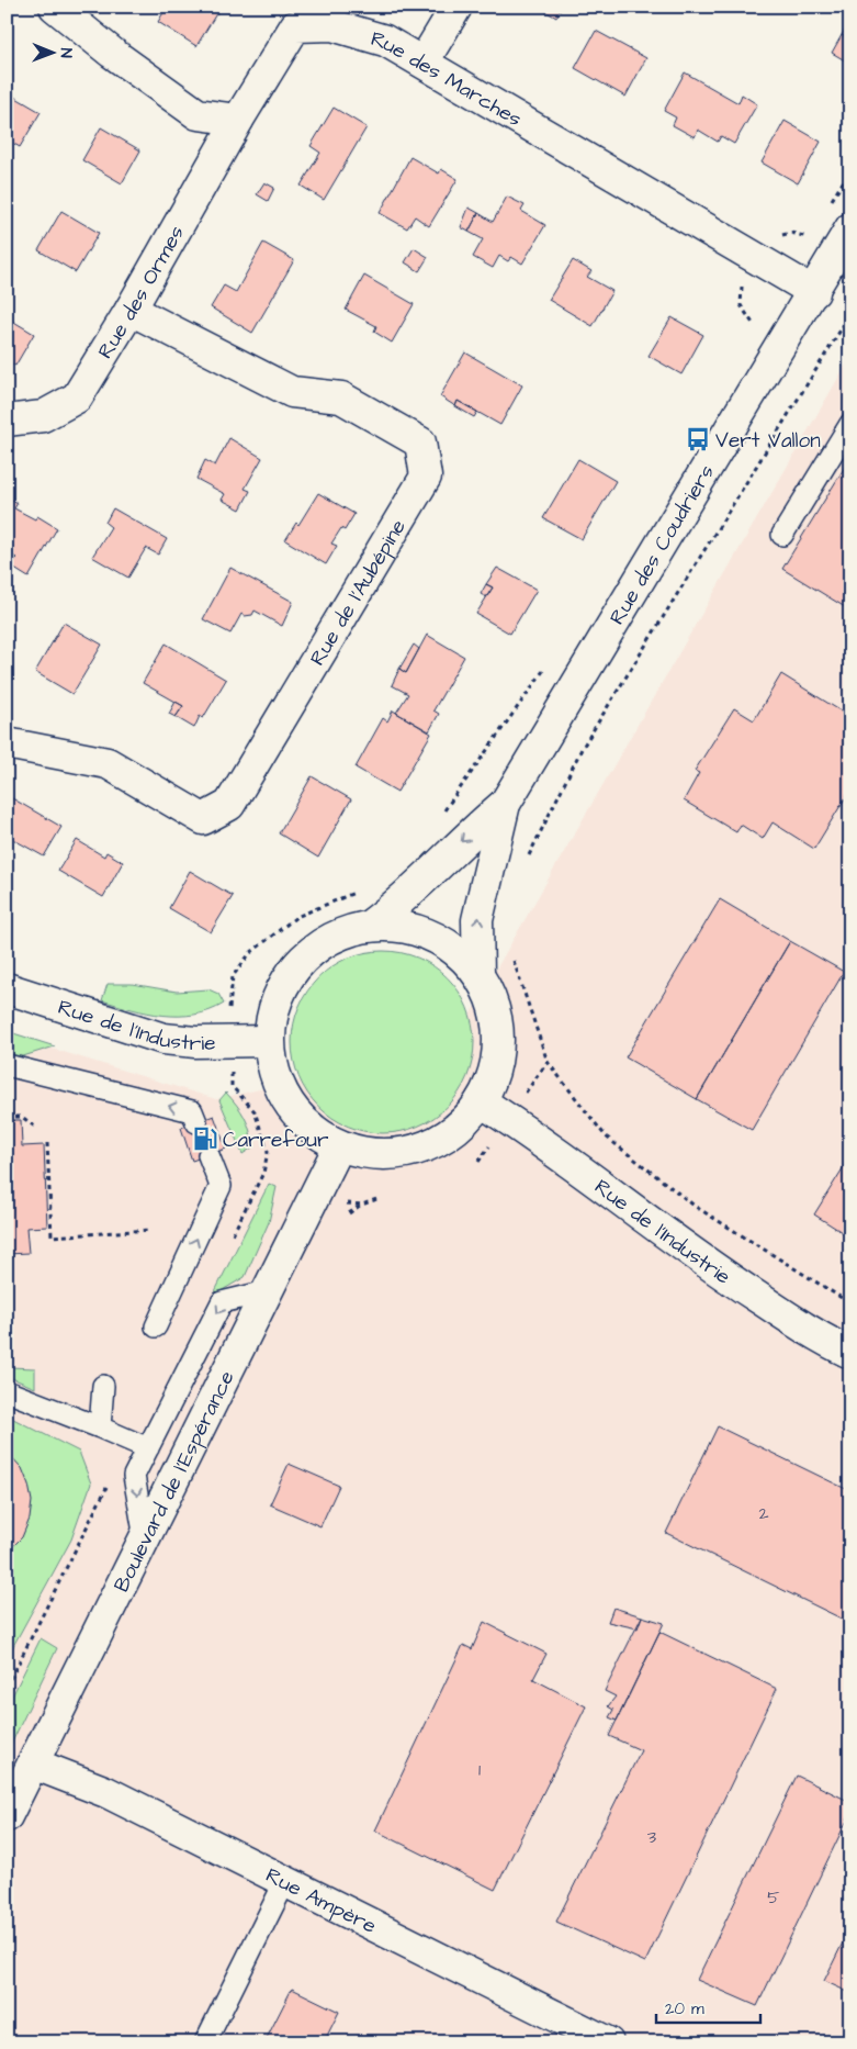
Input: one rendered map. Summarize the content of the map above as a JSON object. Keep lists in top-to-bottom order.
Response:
{
  "streets": {
    "street": [
      "Rue des Marches",
      "Rue des Ormes",
      "Rue des Coudriers",
      "Rue de l'Aubépine",
      "Rue de l'Industrie",
      "Boulevard de l'Espérance",
      "Rue Ampère"
    ]
  },
  "crossings": [
    ["Rue des Marches", "Rue des Ormes"],
    ["Rue des Marches", "Rue des Coudriers"],
    ["Rue des Ormes", "Rue de l'Aubépine"],
    ["Boulevard de l'Espérance", "Rue Ampère"]
  ],
  "places": {
    "bus stop": ["Vert Vallon"],
    "fuel station": ["Carrefour"]
  },
  "house_numbers": [
    "2",
    "1",
    "3",
    "5"
  ],
  "scale_bar": "20 m",
  "north": "right"
}
